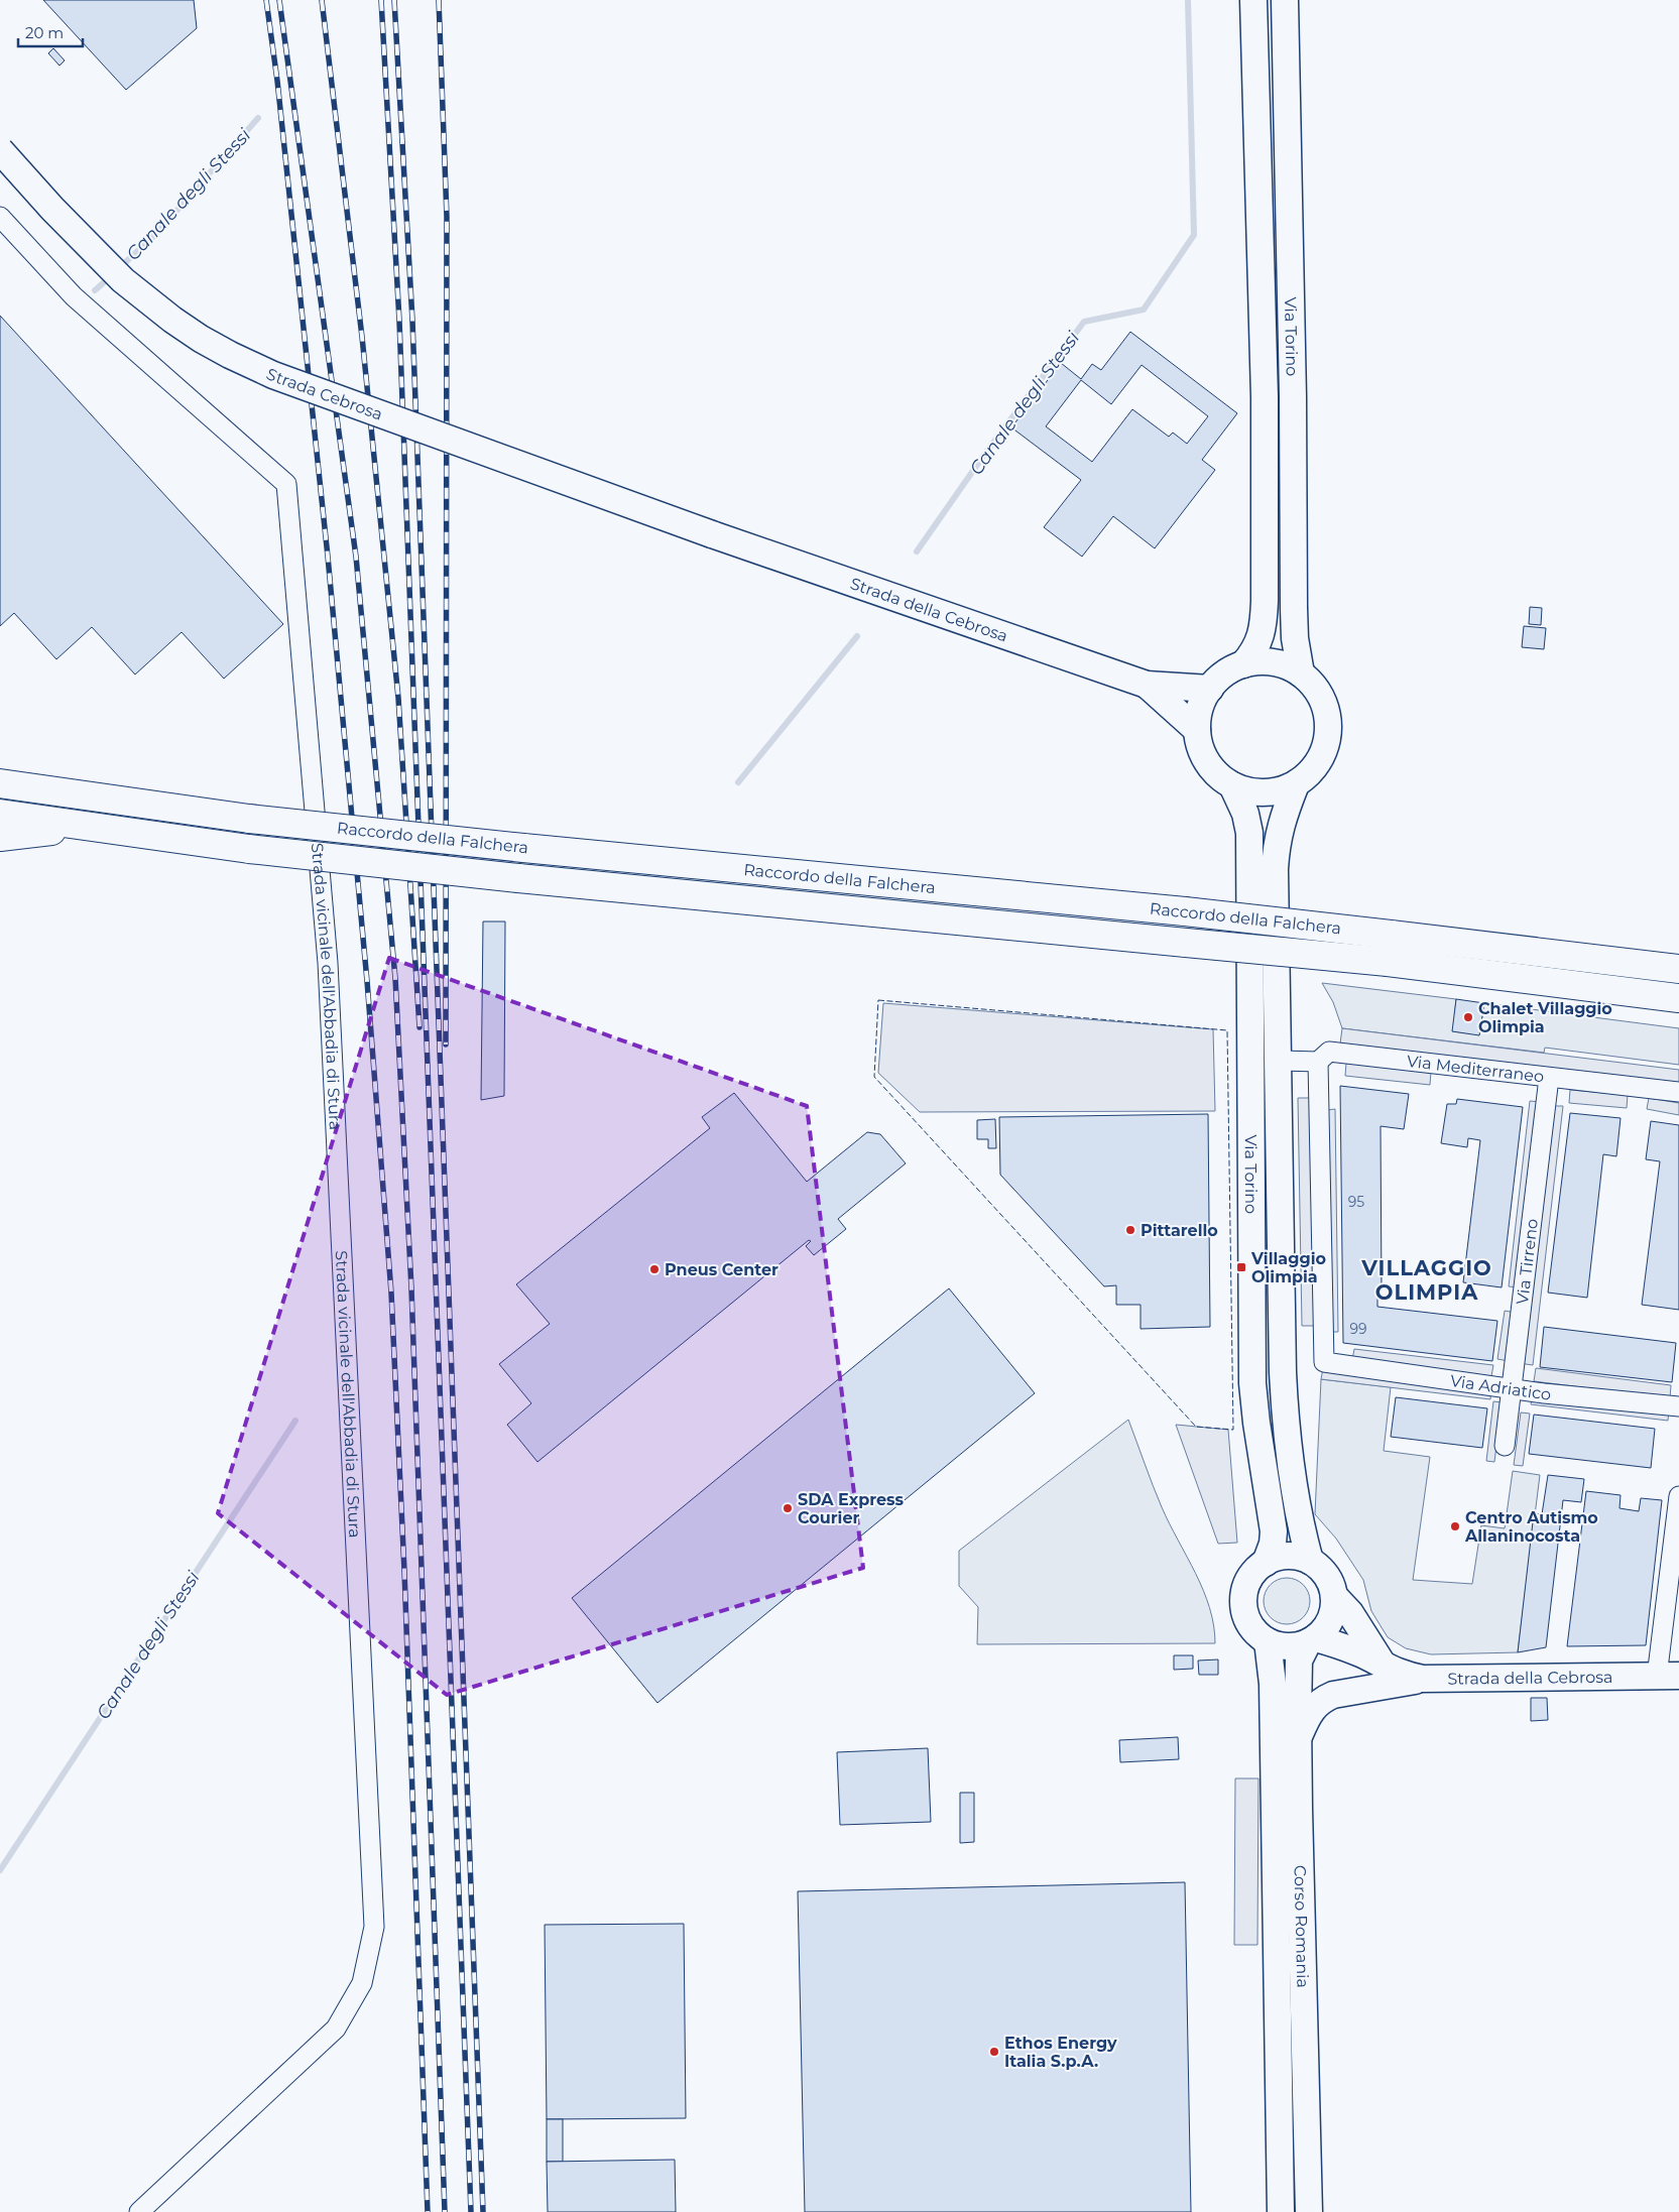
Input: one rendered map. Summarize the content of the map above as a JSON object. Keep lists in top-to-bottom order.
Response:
{
  "streets": {
    "highway": ["Raccordo della Falchera"],
    "main road": [
      "Via Torino",
      "Strada Cebrosa",
      "Strada della Cebrosa",
      "Corso Romania"
    ],
    "street": [
      "Strada vicinale dell'Abbadia di Stura",
      "Via Mediterraneo",
      "Via Tirreno",
      "Via Adriatico"
    ]
  },
  "crossings": [
    ["Via Torino", "Strada della Cebrosa"],
    ["Via Torino", "Via Mediterraneo"],
    ["Via Torino", "Corso Romania"],
    ["Strada Cebrosa", "Strada della Cebrosa"],
    ["Strada della Cebrosa", "Corso Romania"],
    ["Via Mediterraneo", "Via Tirreno"],
    ["Via Mediterraneo", "Via Adriatico"],
    ["Via Tirreno", "Via Adriatico"]
  ],
  "districts": ["VILLAGGIO OLIMPIA"],
  "water": ["Canale degli Stessi"],
  "places": {
    "other": [
      "Chalet Villaggio Olimpia",
      "Pittarello",
      "Pneus Center",
      "SDA Express Courier",
      "Centro Autismo Allaninocosta",
      "Ethos Energy Italia S.p.A."
    ],
    "transit": ["Villaggio Olimpia"]
  },
  "house_numbers": ["95", "99"],
  "scale_bar": "20 m"
}
